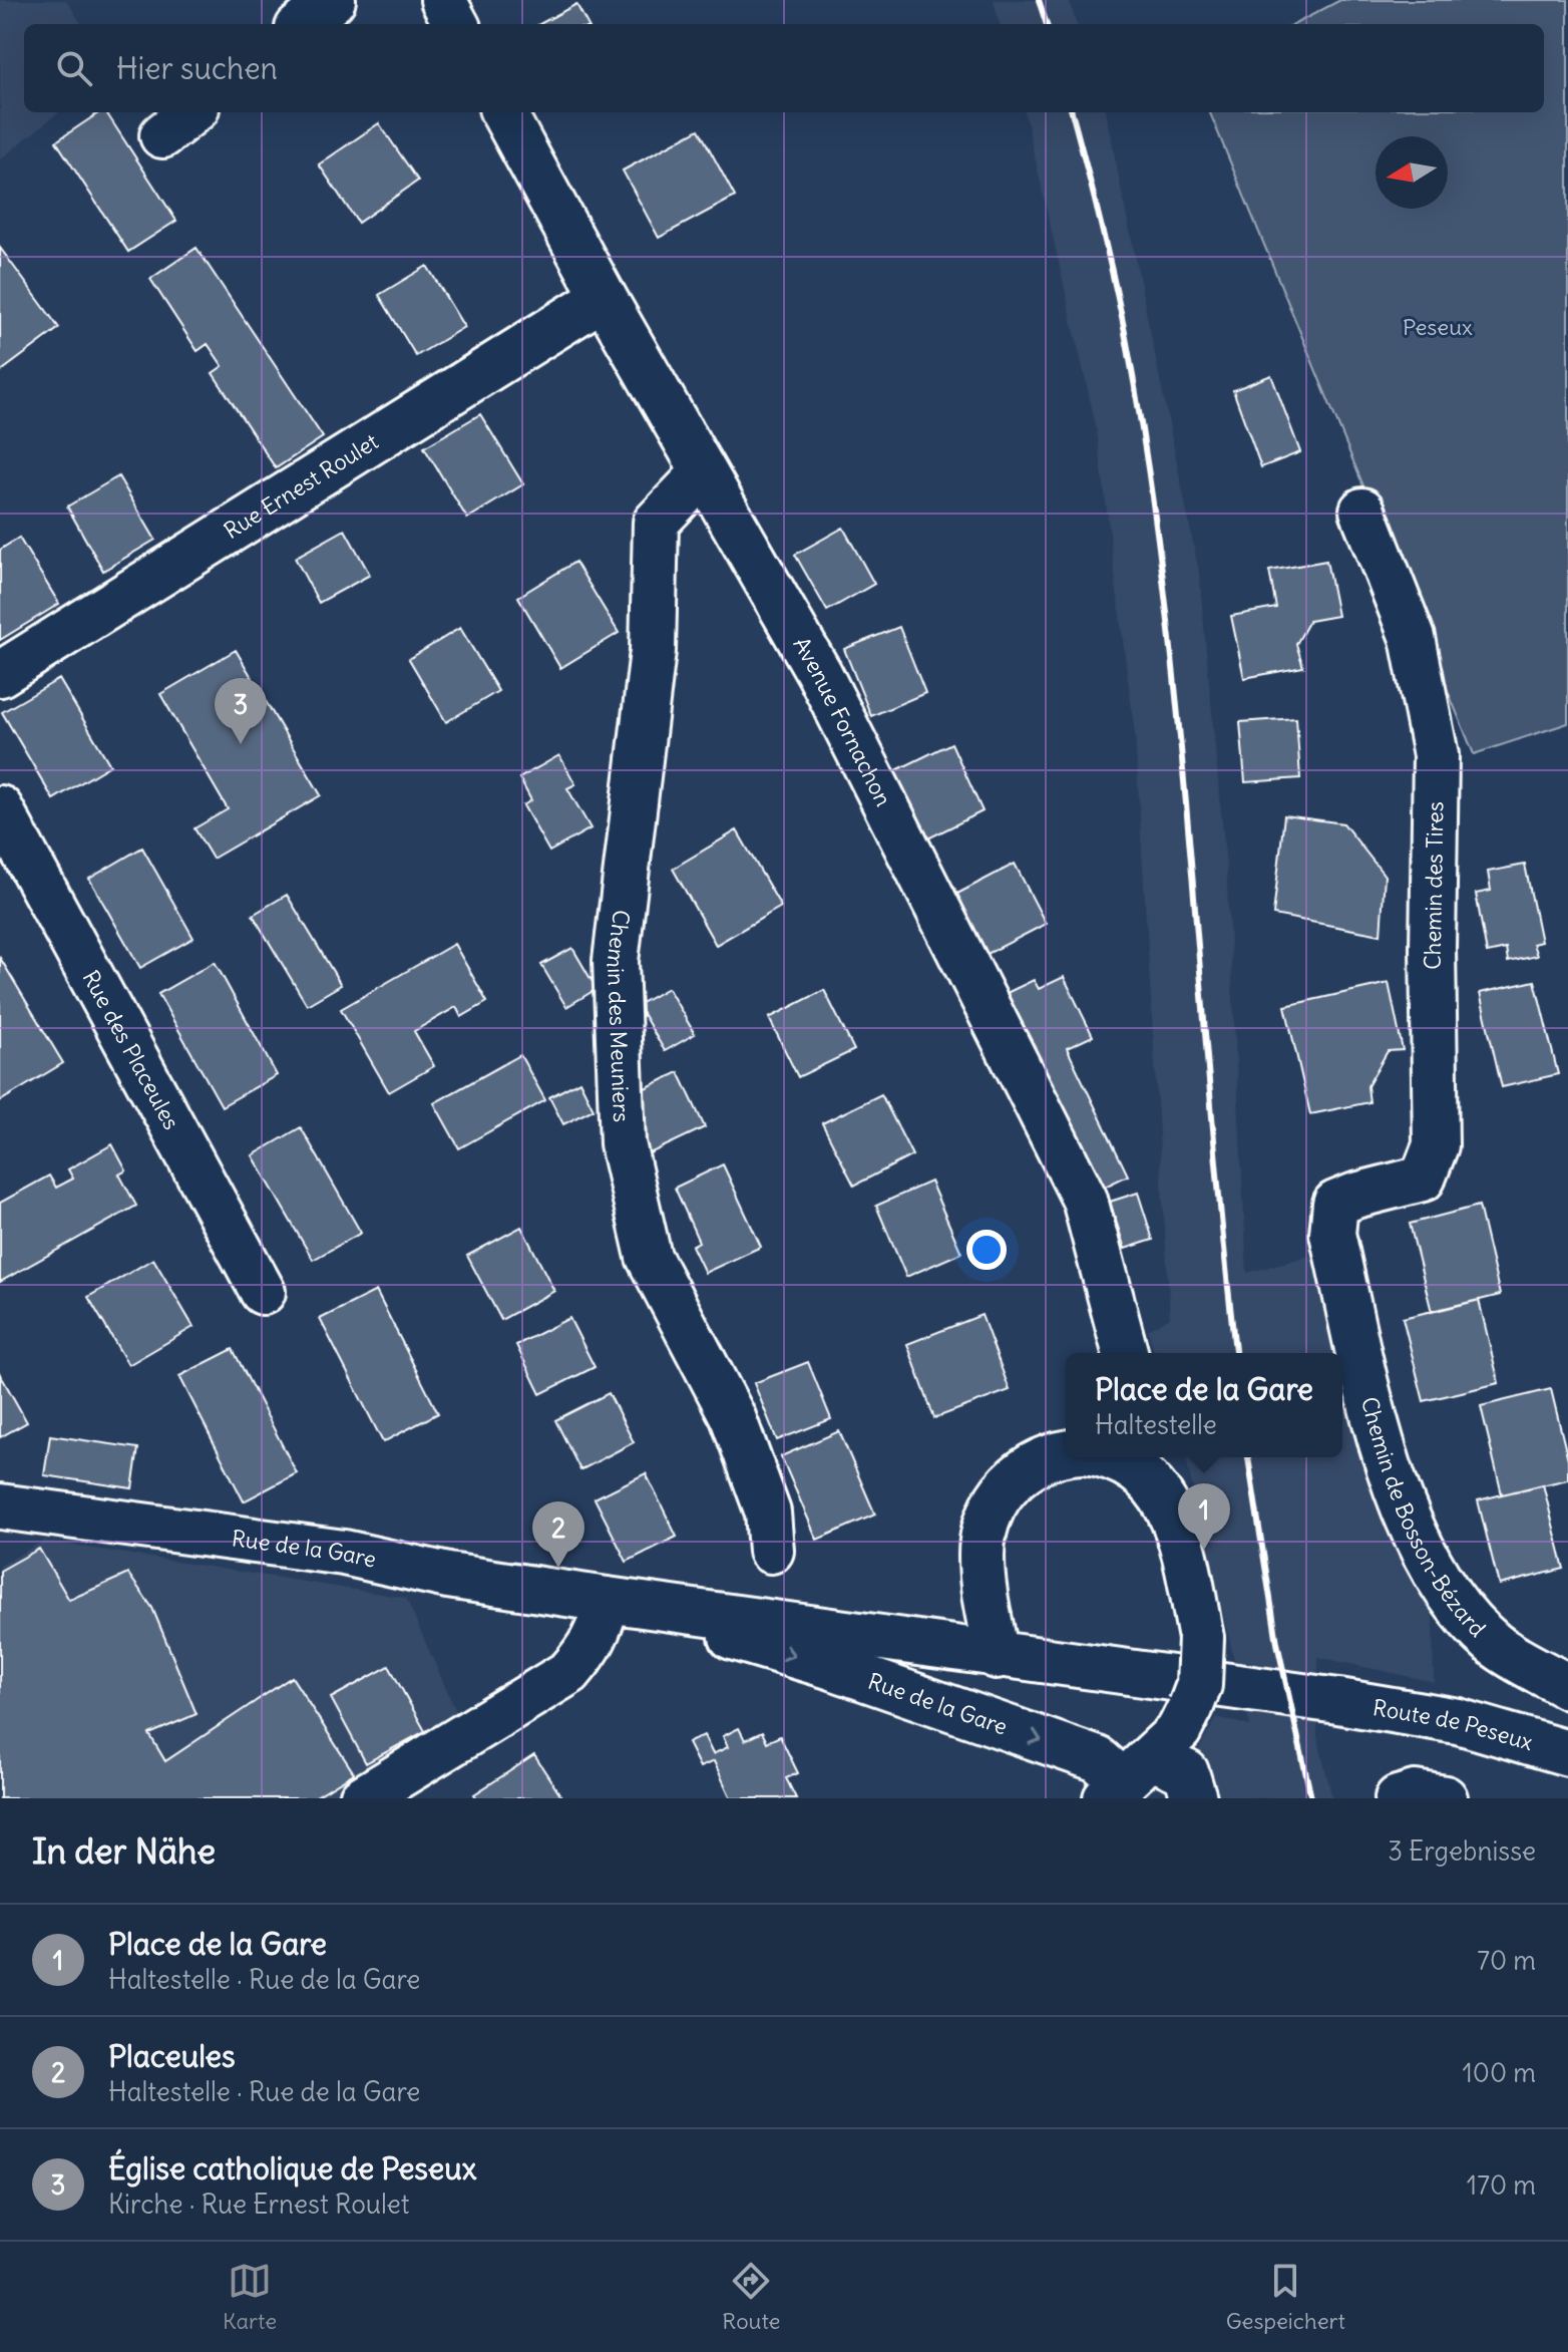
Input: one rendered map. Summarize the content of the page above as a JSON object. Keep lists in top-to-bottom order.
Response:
{
  "streets": {
    "street": [
      "Rue Ernest Roulet",
      "Avenue Fornachon",
      "Chemin des Tires",
      "Chemin des Meuniers",
      "Rue des Placeules",
      "Chemin de Bosson-Bézard",
      "Rue de la Gare",
      "Route de Peseux"
    ]
  },
  "crossings": [
    ["Rue Ernest Roulet", "Avenue Fornachon"],
    ["Avenue Fornachon", "Chemin des Meuniers"],
    ["Chemin des Tires", "Chemin de Bosson-Bézard"],
    ["Rue de la Gare", "Route de Peseux"]
  ],
  "parks": ["Peseux"],
  "north": "left",
  "page": {
    "search": "Hier suchen",
    "pins": ["3", "1", "2"],
    "popup": ["Place de la Gare", "Haltestelle"],
    "heading": ["In der Nähe", "3 Ergebnisse"],
    "list": [
      {
        "mark": "1",
        "name": "Place de la Gare",
        "note": "Haltestelle · Rue de la Gare",
        "value": "70 m"
      },
      {
        "mark": "2",
        "name": "Placeules",
        "note": "Haltestelle · Rue de la Gare",
        "value": "100 m"
      },
      {
        "mark": "3",
        "name": "Église catholique de Peseux",
        "note": "Kirche · Rue Ernest Roulet",
        "value": "170 m"
      }
    ],
    "nav": ["Karte", "Route", "Gespeichert"]
  }
}
